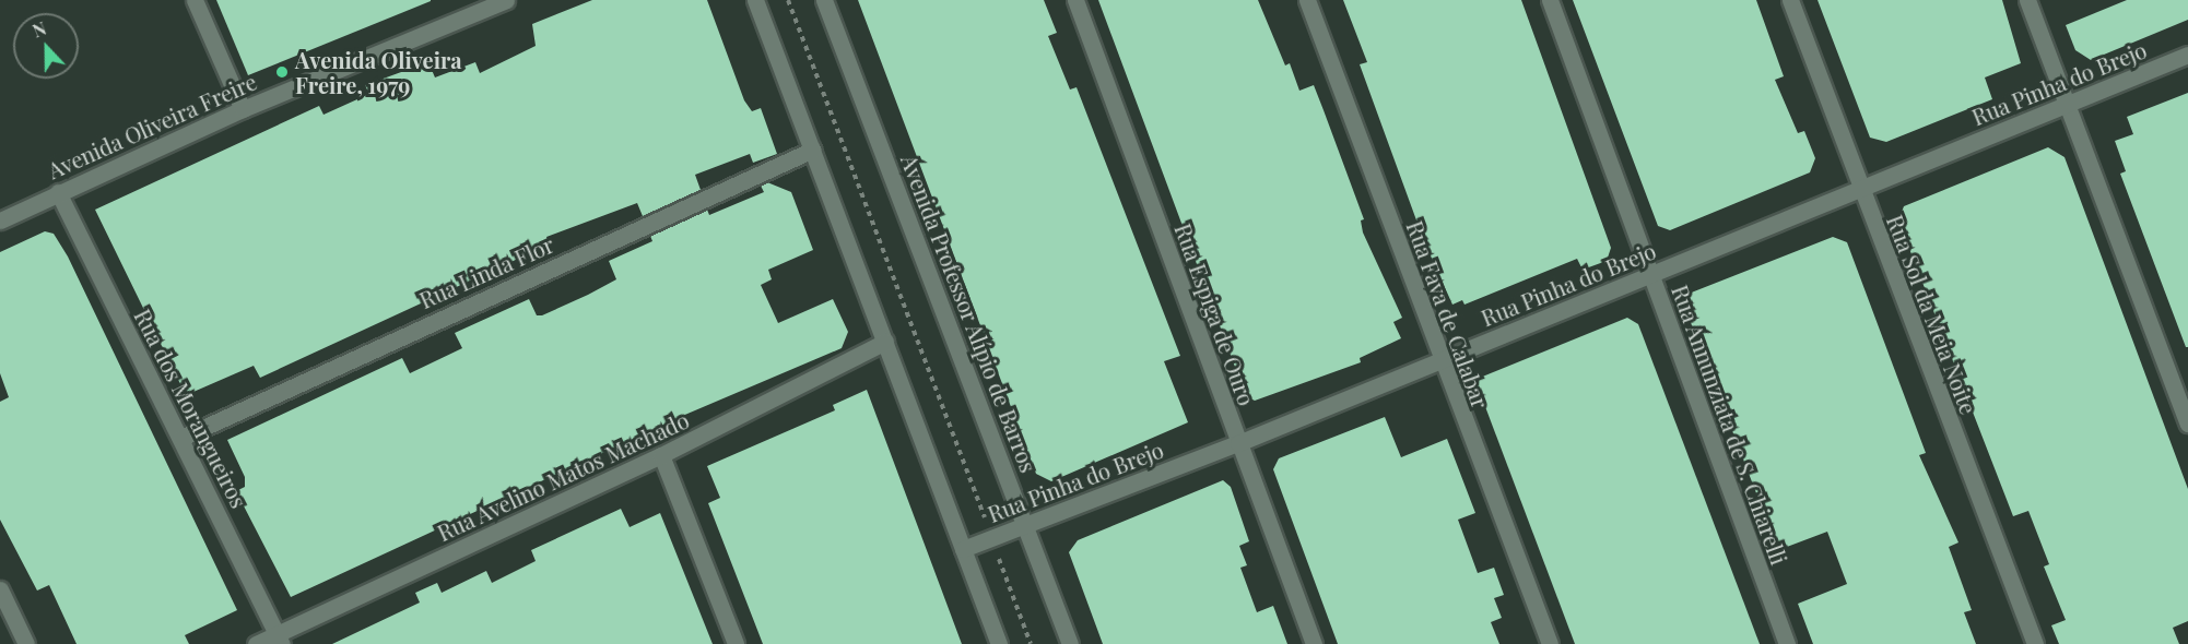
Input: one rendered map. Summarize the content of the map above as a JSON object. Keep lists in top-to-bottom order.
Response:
{
  "streets": {
    "street": [
      "Rua Pinha do Brejo",
      "Avenida Oliveira Freire",
      "Rua Linda Flor",
      "Avenida Professor Alípio de Barros",
      "Rua Espiga de Ouro",
      "Rua Fava de Calabar",
      "Rua Sol da Meia Noite",
      "Rua dos Morangueiros",
      "Rua Annunziata de S. Chiarelli",
      "Rua Avelino Matos Machado"
    ]
  },
  "crossings": [
    ["Rua Pinha do Brejo", "Avenida Professor Alípio de Barros"],
    ["Rua Pinha do Brejo", "Rua Espiga de Ouro"],
    ["Rua Pinha do Brejo", "Rua Fava de Calabar"],
    ["Rua Pinha do Brejo", "Rua Sol da Meia Noite"],
    ["Rua Pinha do Brejo", "Rua Annunziata de S. Chiarelli"],
    ["Avenida Oliveira Freire", "Rua dos Morangueiros"],
    ["Rua Linda Flor", "Rua dos Morangueiros"],
    ["Rua dos Morangueiros", "Rua Avelino Matos Machado"]
  ],
  "places": ["Avenida Oliveira Freire, 1979"],
  "north": "top"
}
